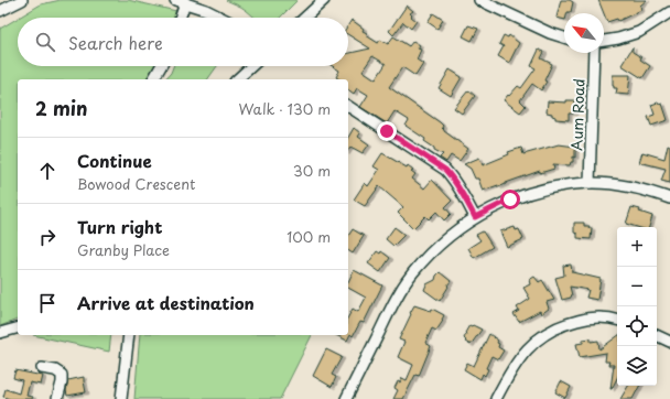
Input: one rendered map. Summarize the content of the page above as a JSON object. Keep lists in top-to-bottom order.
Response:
{
  "streets": {
    "street": ["Aum Road"]
  },
  "north": "top left",
  "page": {
    "search": "Search here",
    "heading": ["2 min", "Walk · 130 m"],
    "list": [
      ["Continue", "Bowood Crescent", "30 m"],
      ["Turn right", "Granby Place", "100 m"],
      "Arrive at destination"
    ],
    "map_buttons": ["+", "−"]
  }
}
